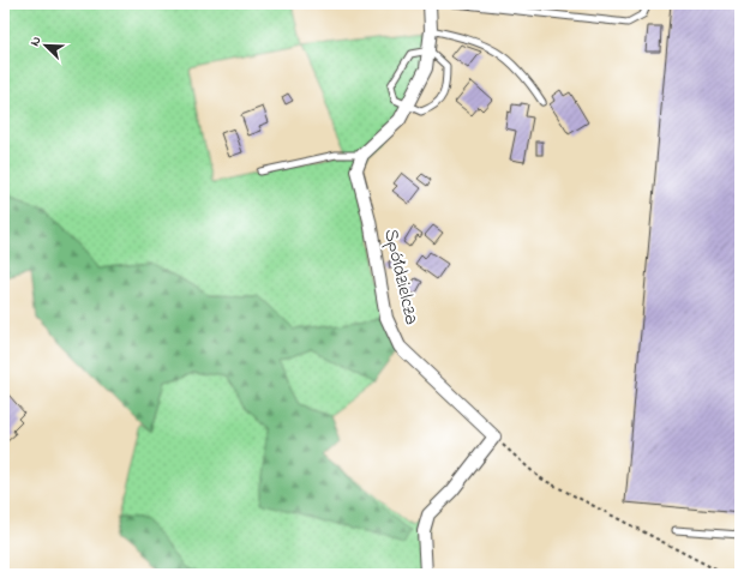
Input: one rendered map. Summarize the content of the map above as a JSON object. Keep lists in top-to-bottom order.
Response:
{
  "streets": {
    "street": ["Spółdzielcza"]
  },
  "north": "top left"
}
